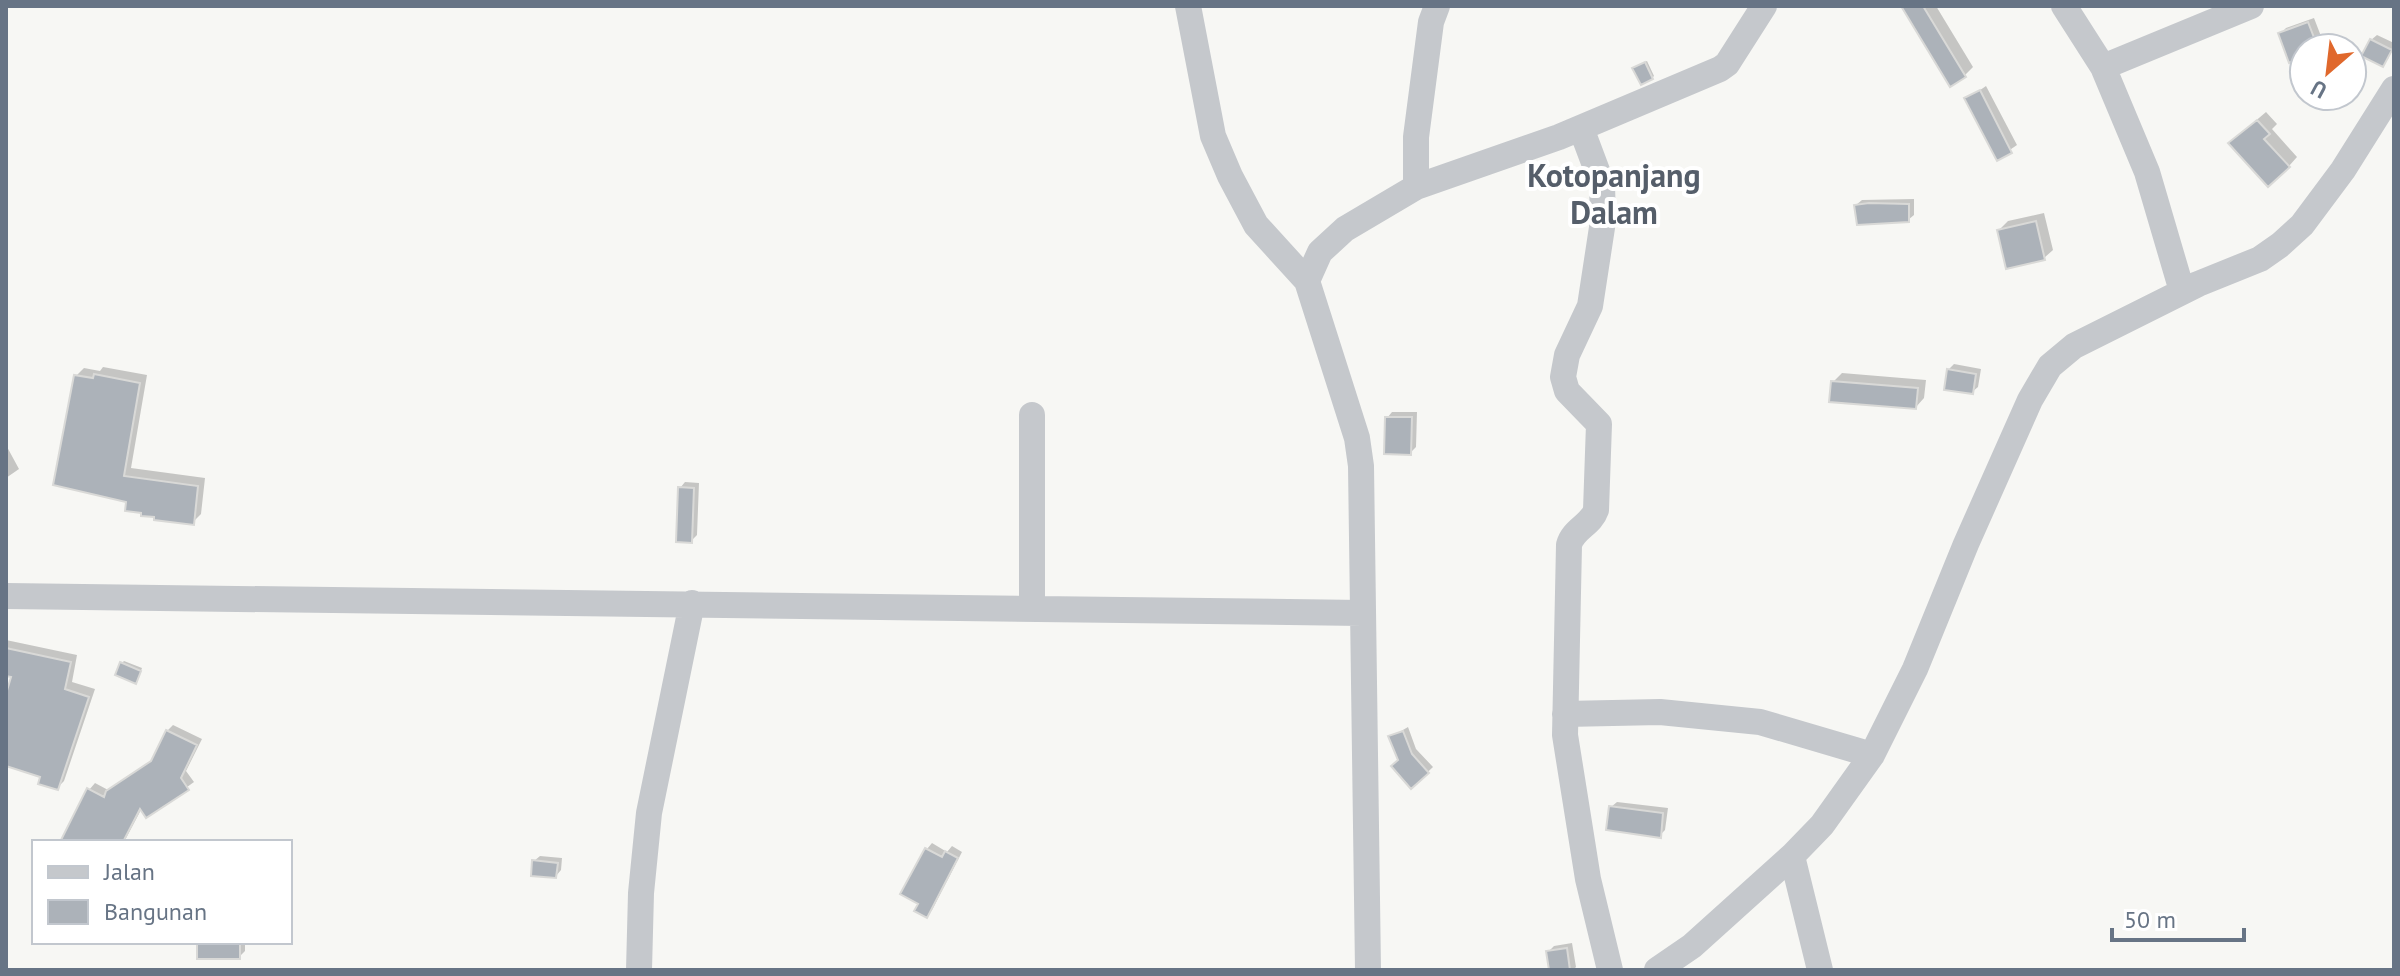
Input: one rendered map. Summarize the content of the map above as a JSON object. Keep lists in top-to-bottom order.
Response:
{
  "districts": ["Kotopanjang Dalam"],
  "legend": ["Jalan", "Bangunan"],
  "scale_bar": "50 m",
  "north": "bottom left"
}
